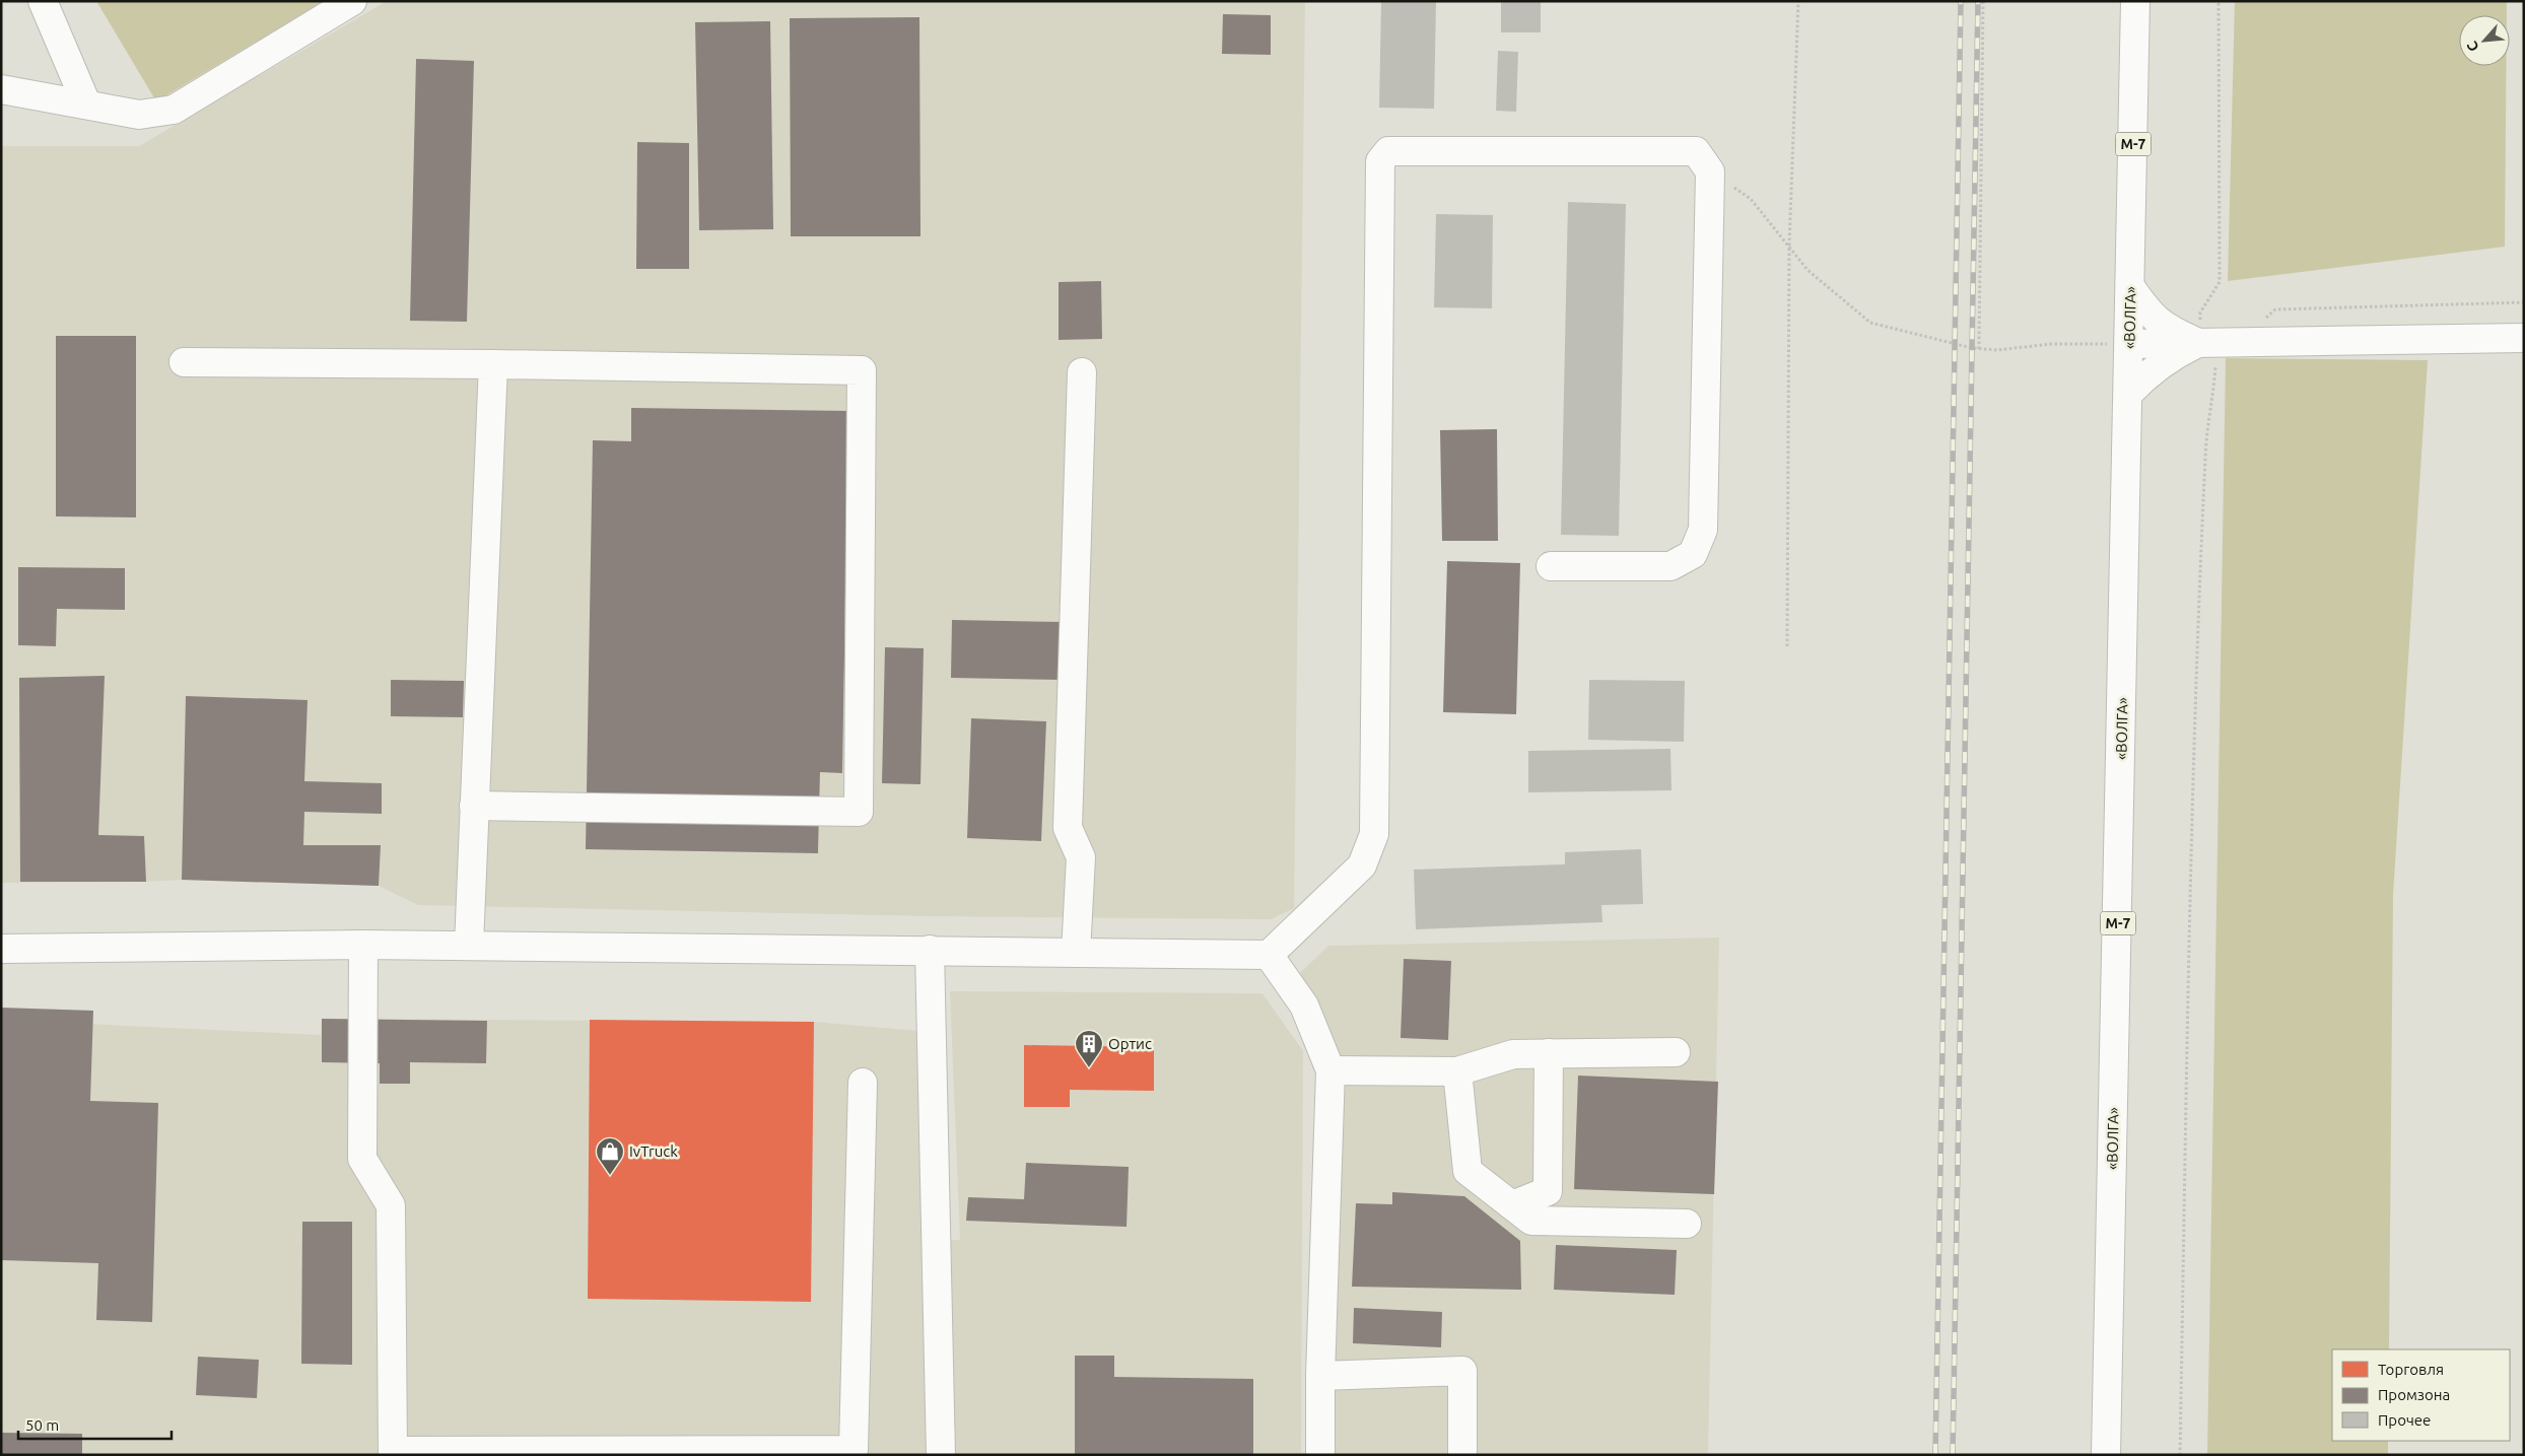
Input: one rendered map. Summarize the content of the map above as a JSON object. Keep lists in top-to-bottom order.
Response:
{
  "streets": {
    "main road": ["М-7", "«ВОЛГА»"]
  },
  "places": {
    "building": ["Ортис"],
    "shop": ["IvTruck"]
  },
  "legend": ["Торговля", "Промзона", "Прочее"],
  "scale_bar": "50 m",
  "north": "bottom left"
}
